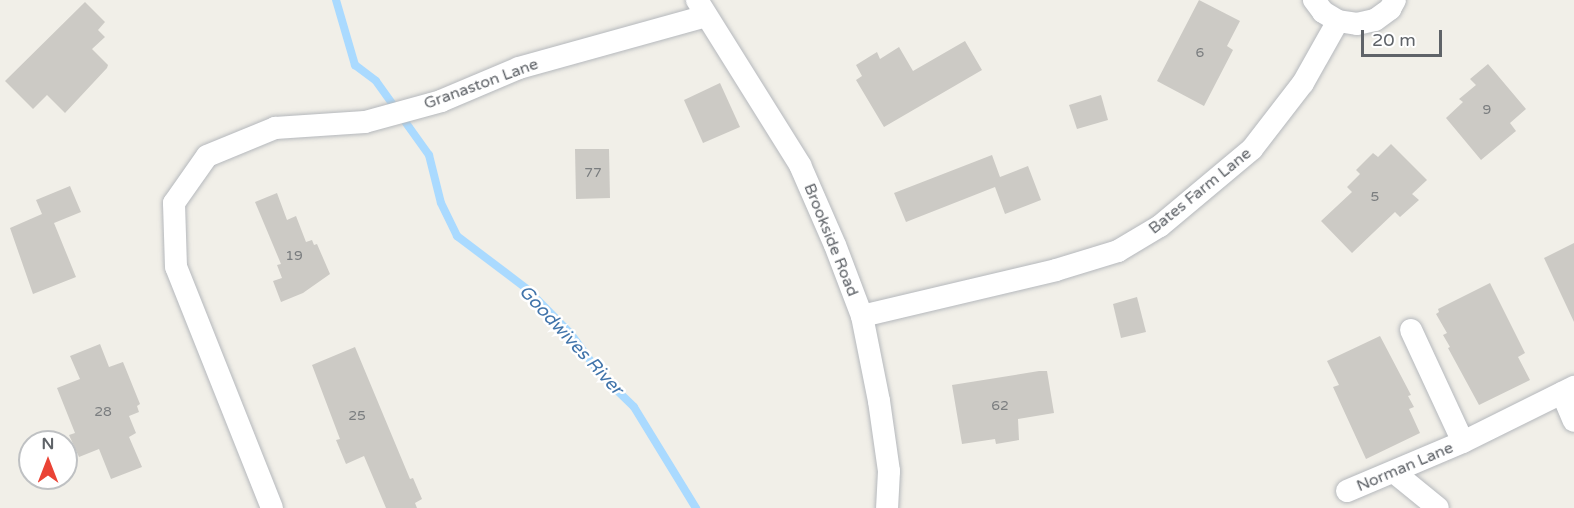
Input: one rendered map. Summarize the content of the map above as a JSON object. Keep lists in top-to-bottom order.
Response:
{
  "streets": {
    "street": [
      "Granaston Lane",
      "Bates Farm Lane",
      "Brookside Road",
      "Norman Lane"
    ]
  },
  "crossings": [
    ["Granaston Lane", "Brookside Road"],
    ["Bates Farm Lane", "Brookside Road"]
  ],
  "water": ["Goodwives River"],
  "house_numbers": [
    "6",
    "9",
    "77",
    "5",
    "19",
    "62",
    "28",
    "25"
  ],
  "scale_bar": "20 m",
  "north": "top"
}
